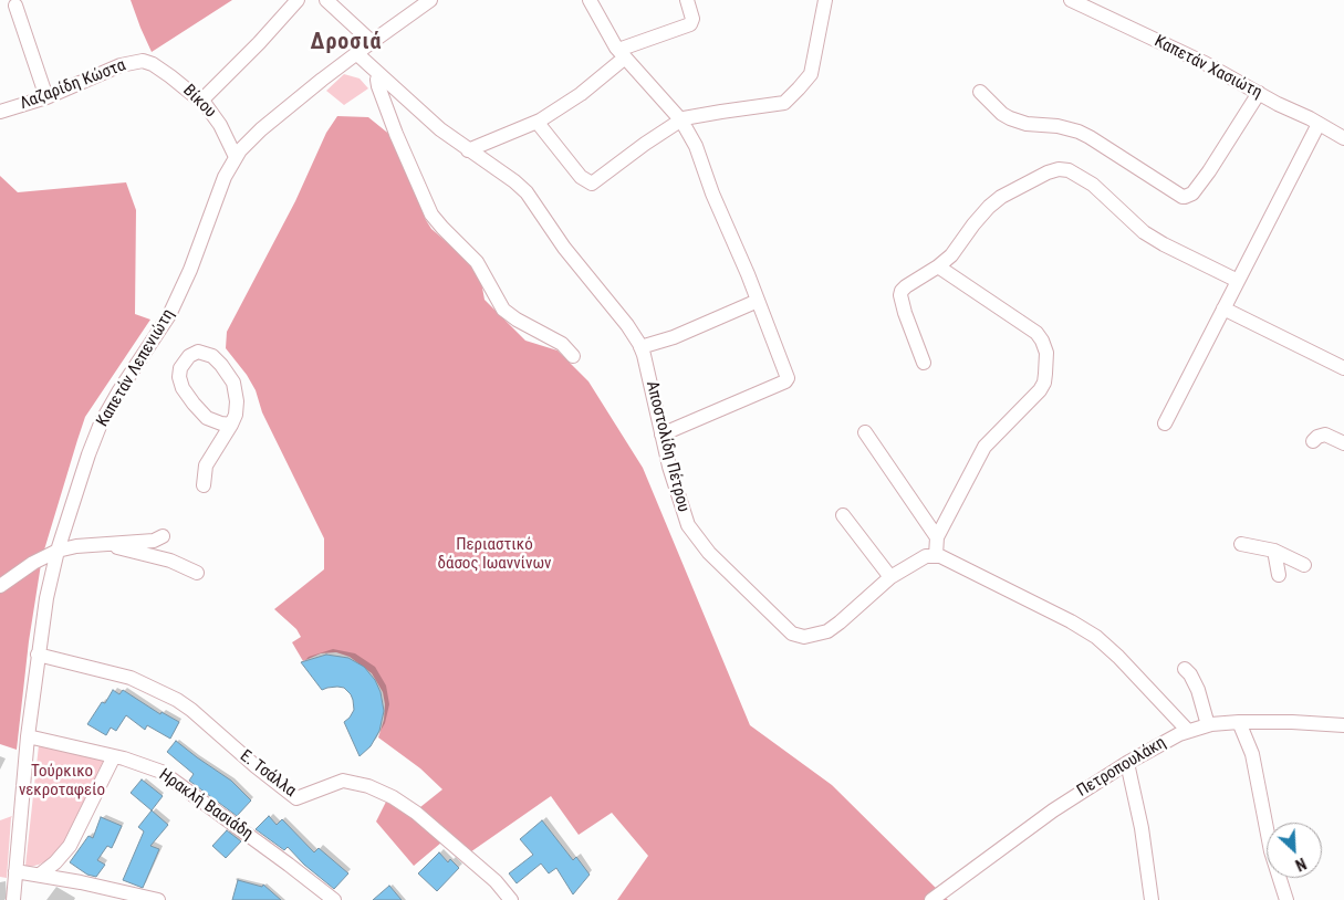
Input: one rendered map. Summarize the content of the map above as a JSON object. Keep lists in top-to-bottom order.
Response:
{
  "streets": {
    "street": [
      "Καπετάν Χασιώτη",
      "Λαζαρίδη Κώστα",
      "Βίκου",
      "Καπετάν Λεπενιώτη",
      "Αποστολίδη Πέτρου",
      "Πετροπουλάκη",
      "Ε. Τσάλλα",
      "Ηρακλή Βασιάδη"
    ]
  },
  "crossings": [
    ["Λαζαρίδη Κώστα", "Βίκου"],
    ["Βίκου", "Καπετάν Λεπενιώτη"],
    ["Καπετάν Λεπενιώτη", "Αποστολίδη Πέτρου"],
    ["Καπετάν Λεπενιώτη", "Ε. Τσάλλα"],
    ["Καπετάν Λεπενιώτη", "Ηρακλή Βασιάδη"]
  ],
  "districts": ["Δροσιά"],
  "parks": ["Περιαστικό δάσος Ιωαννίνων", "Τούρκικο νεκροταφείο"],
  "north": "bottom right"
}
